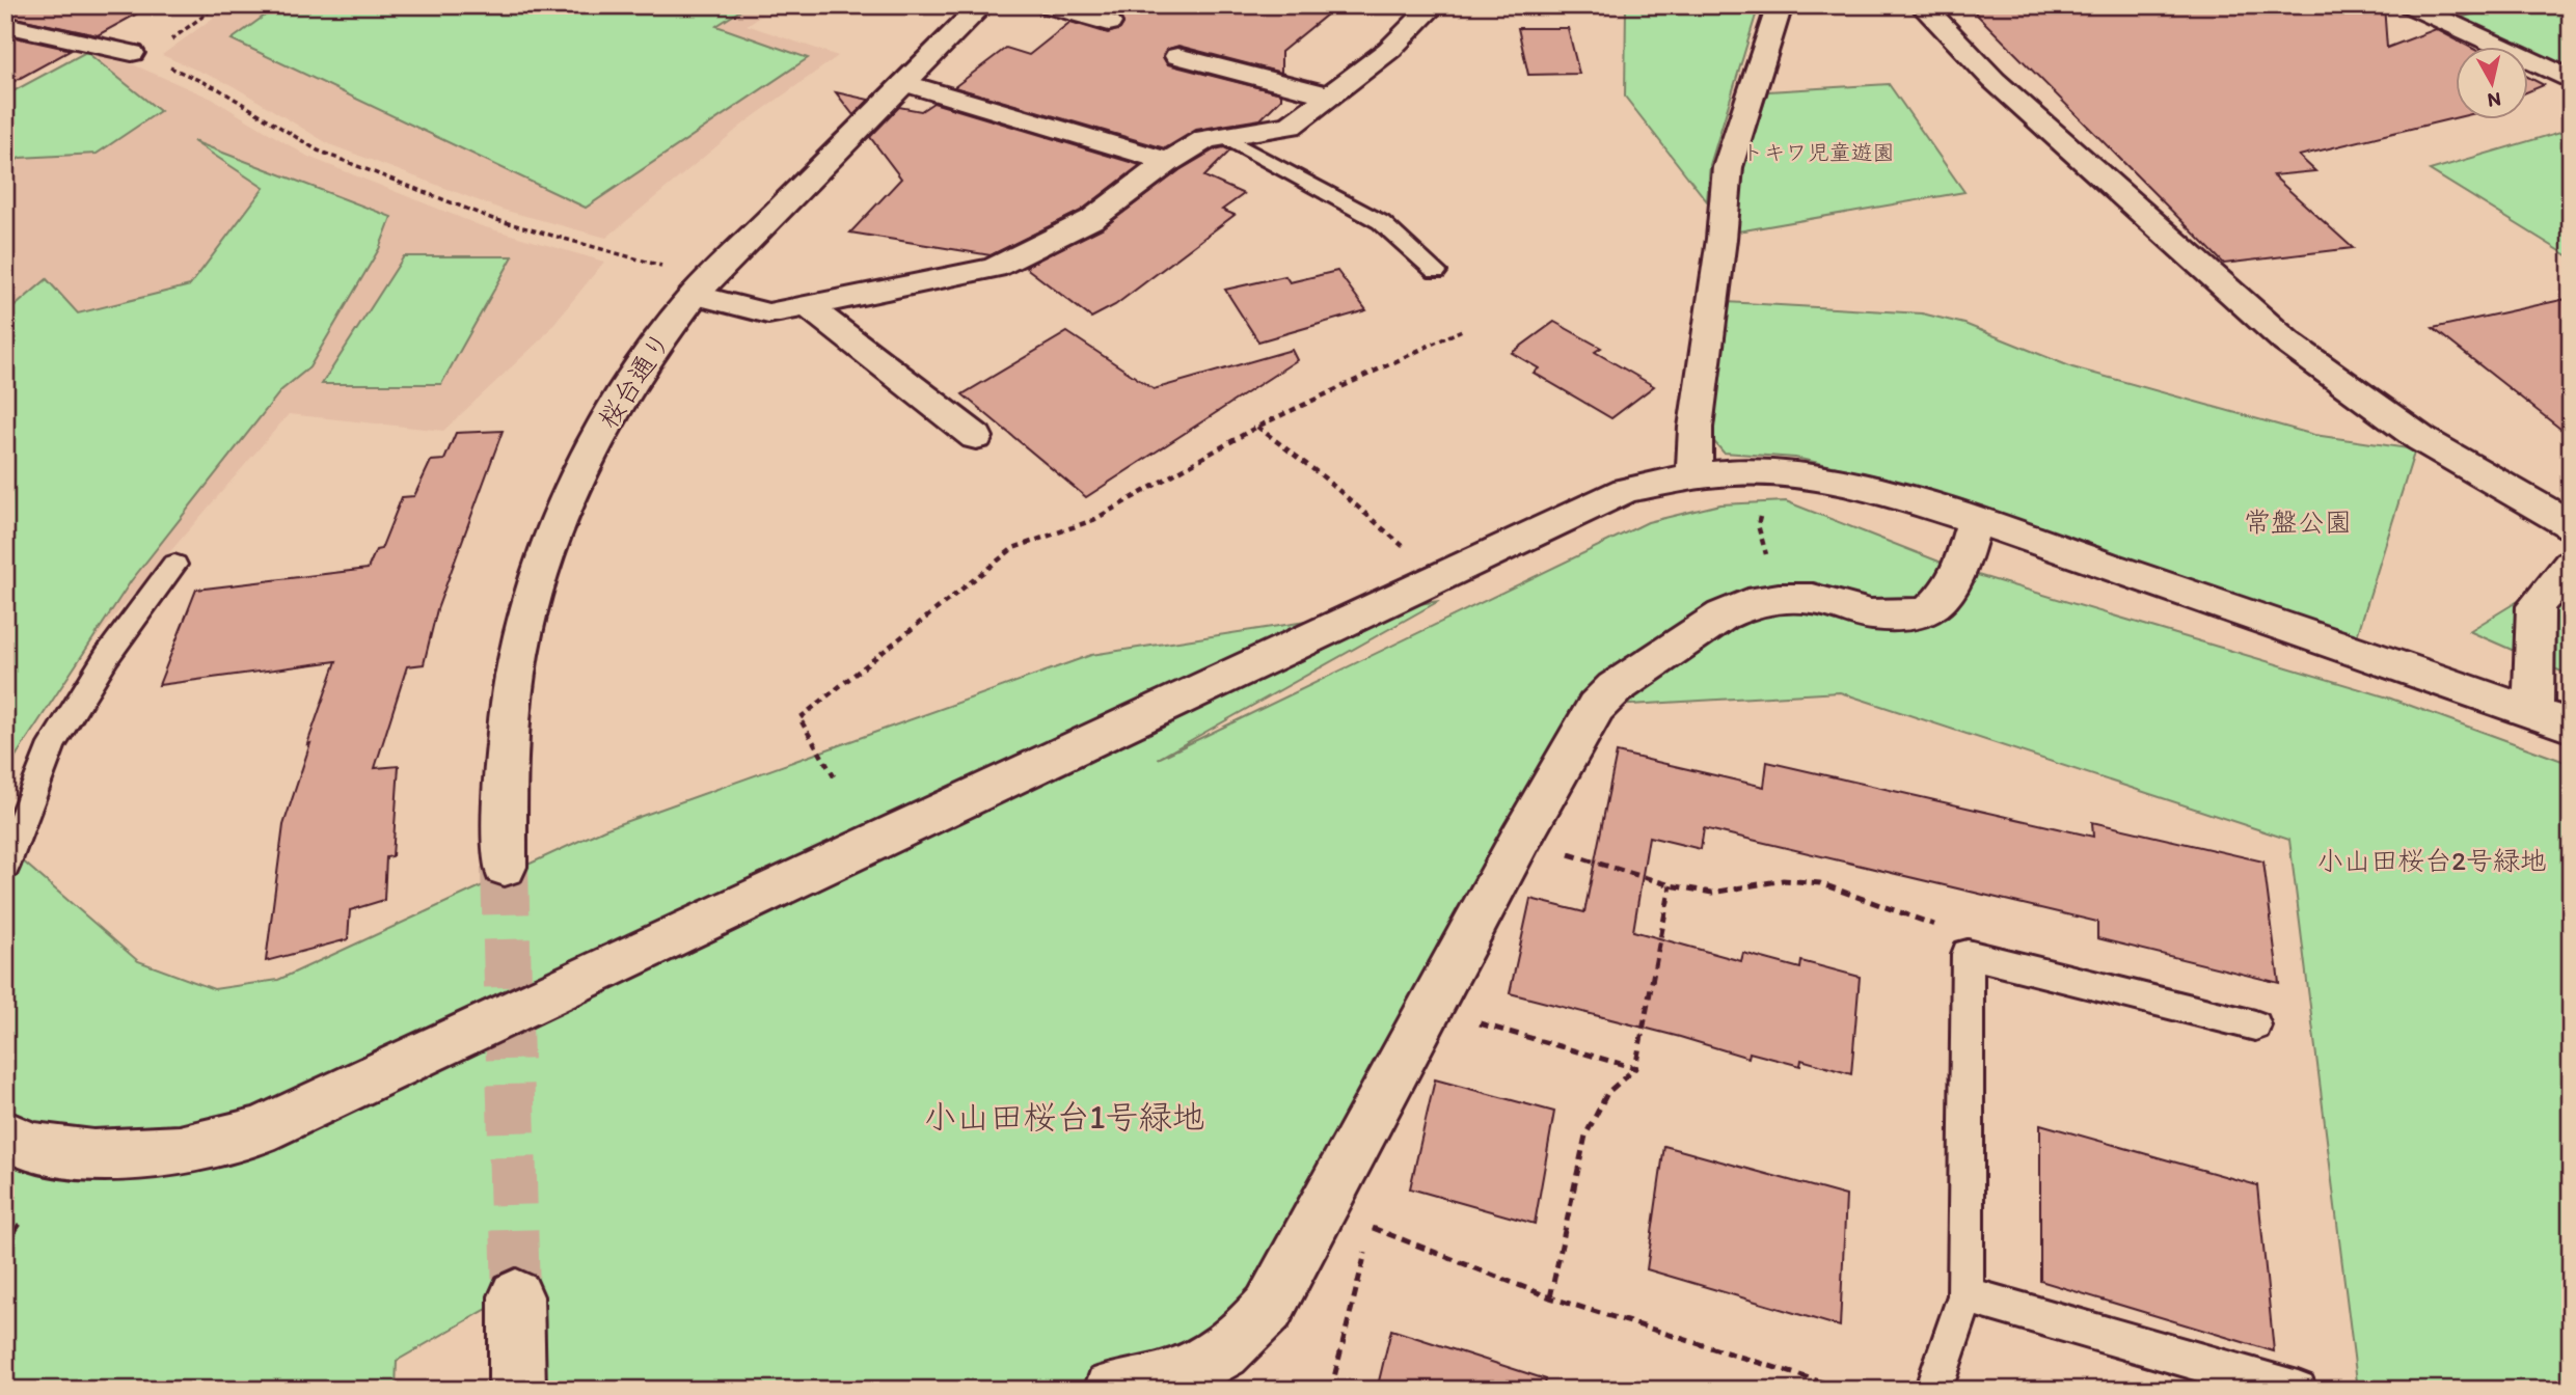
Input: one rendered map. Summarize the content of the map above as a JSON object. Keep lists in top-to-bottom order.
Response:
{
  "streets": {
    "street": ["桜台通り"]
  },
  "parks": [
    "トキワ児童遊園",
    "常盤公園",
    "小山田桜台2号緑地",
    "小山田桜台1号緑地"
  ],
  "north": "bottom"
}
